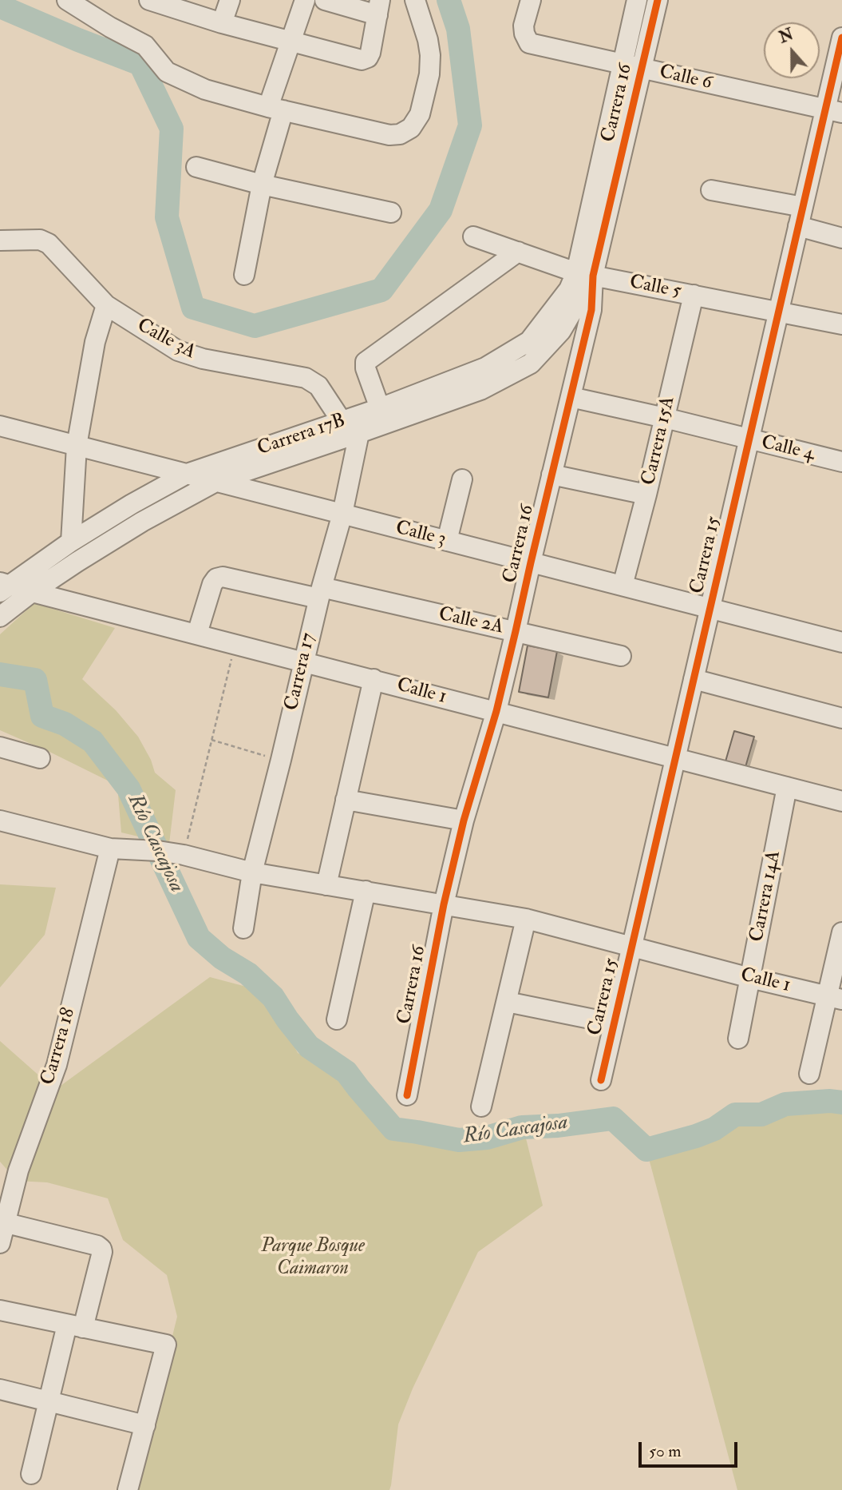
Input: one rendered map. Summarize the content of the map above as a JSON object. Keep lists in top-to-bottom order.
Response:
{
  "streets": {
    "street": [
      "Calle 6",
      "Carrera 16",
      "Calle 5",
      "Calle 3A",
      "Carrera 17B",
      "Carrera 15A",
      "Calle 4",
      "Calle 3",
      "Carrera 15",
      "Calle 2A",
      "Carrera 17",
      "Calle 1",
      "Carrera 14A",
      "Carrera 18"
    ]
  },
  "crossings": [
    ["Calle 6", "Carrera 16"],
    ["Calle 6", "Carrera 15"],
    ["Carrera 16", "Calle 5"],
    ["Carrera 16", "Carrera 17B"],
    ["Carrera 16", "Calle 4"],
    ["Carrera 16", "Calle 3"],
    ["Carrera 16", "Calle 2A"],
    ["Carrera 16", "Calle 1"],
    ["Calle 5", "Carrera 17B"],
    ["Calle 5", "Carrera 15A"],
    ["Calle 5", "Carrera 15"],
    ["Calle 3A", "Carrera 17B"],
    ["Calle 3A", "Carrera 17"],
    ["Carrera 17B", "Calle 3"],
    ["Carrera 17B", "Carrera 17"],
    ["Carrera 17B", "Calle 1"],
    ["Carrera 15A", "Calle 4"],
    ["Carrera 15A", "Calle 3"],
    ["Calle 4", "Carrera 15"],
    ["Calle 3", "Carrera 15"],
    ["Calle 3", "Carrera 17"],
    ["Carrera 15", "Calle 1"],
    ["Calle 2A", "Carrera 17"],
    ["Calle 2A", "Calle 1"],
    ["Carrera 17", "Calle 1"],
    ["Calle 1", "Carrera 14A"],
    ["Calle 1", "Carrera 18"]
  ],
  "water": ["Río Cascajosa"],
  "parks": ["Parque Bosque Caimaron"],
  "scale_bar": "50 m",
  "north": "top"
}
